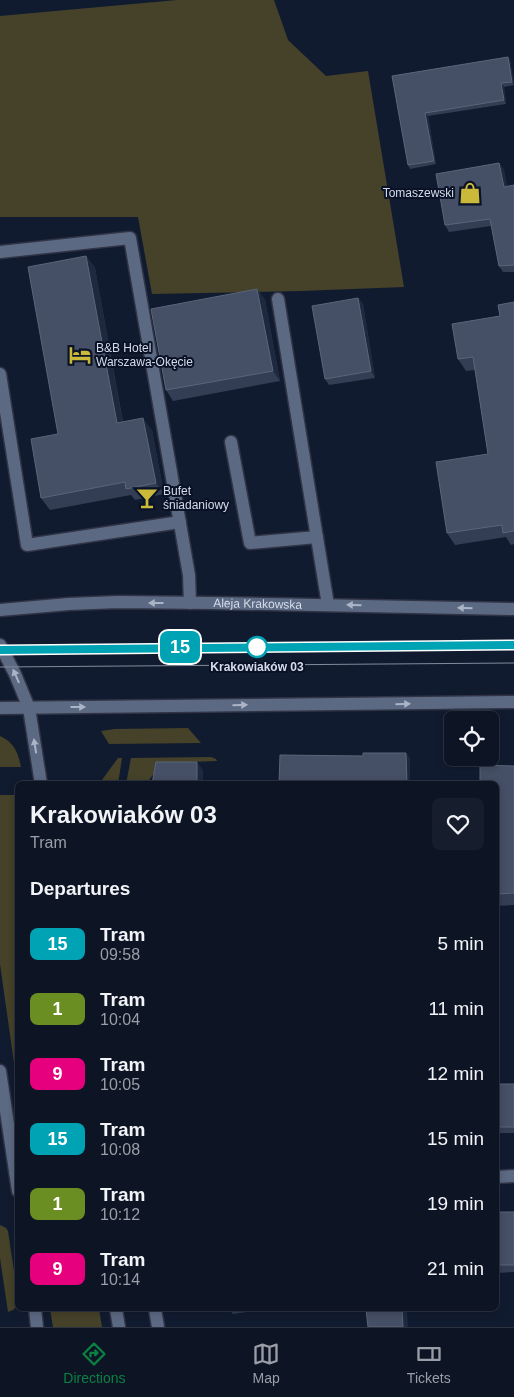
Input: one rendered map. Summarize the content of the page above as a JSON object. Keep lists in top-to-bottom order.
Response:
{
  "streets": {
    "main road": ["Aleja Krakowska"]
  },
  "places": {
    "shop": ["Tomaszewski"],
    "hotel": ["B&B Hotel Warszawa-Okęcie"],
    "bar": ["Bufet śniadaniowy"],
    "other": ["Krakowiaków 03"]
  },
  "lines": ["tram line 15"],
  "page": {
    "on_map": "15",
    "heading": [
      ["Krakowiaków 03", "Tram"],
      "Departures"
    ],
    "list": [
      {
        "mark": "15",
        "name": "Tram",
        "note": "09:58",
        "value": "5 min"
      },
      {
        "mark": "1",
        "name": "Tram",
        "note": "10:04",
        "value": "11 min"
      },
      {
        "mark": "9",
        "name": "Tram",
        "note": "10:05",
        "value": "12 min"
      },
      {
        "mark": "15",
        "name": "Tram",
        "note": "10:08",
        "value": "15 min"
      },
      {
        "mark": "1",
        "name": "Tram",
        "note": "10:12",
        "value": "19 min"
      },
      {
        "mark": "9",
        "name": "Tram",
        "note": "10:14",
        "value": "21 min"
      }
    ],
    "tabs": ["Directions", "Map", "Tickets"]
  }
}
